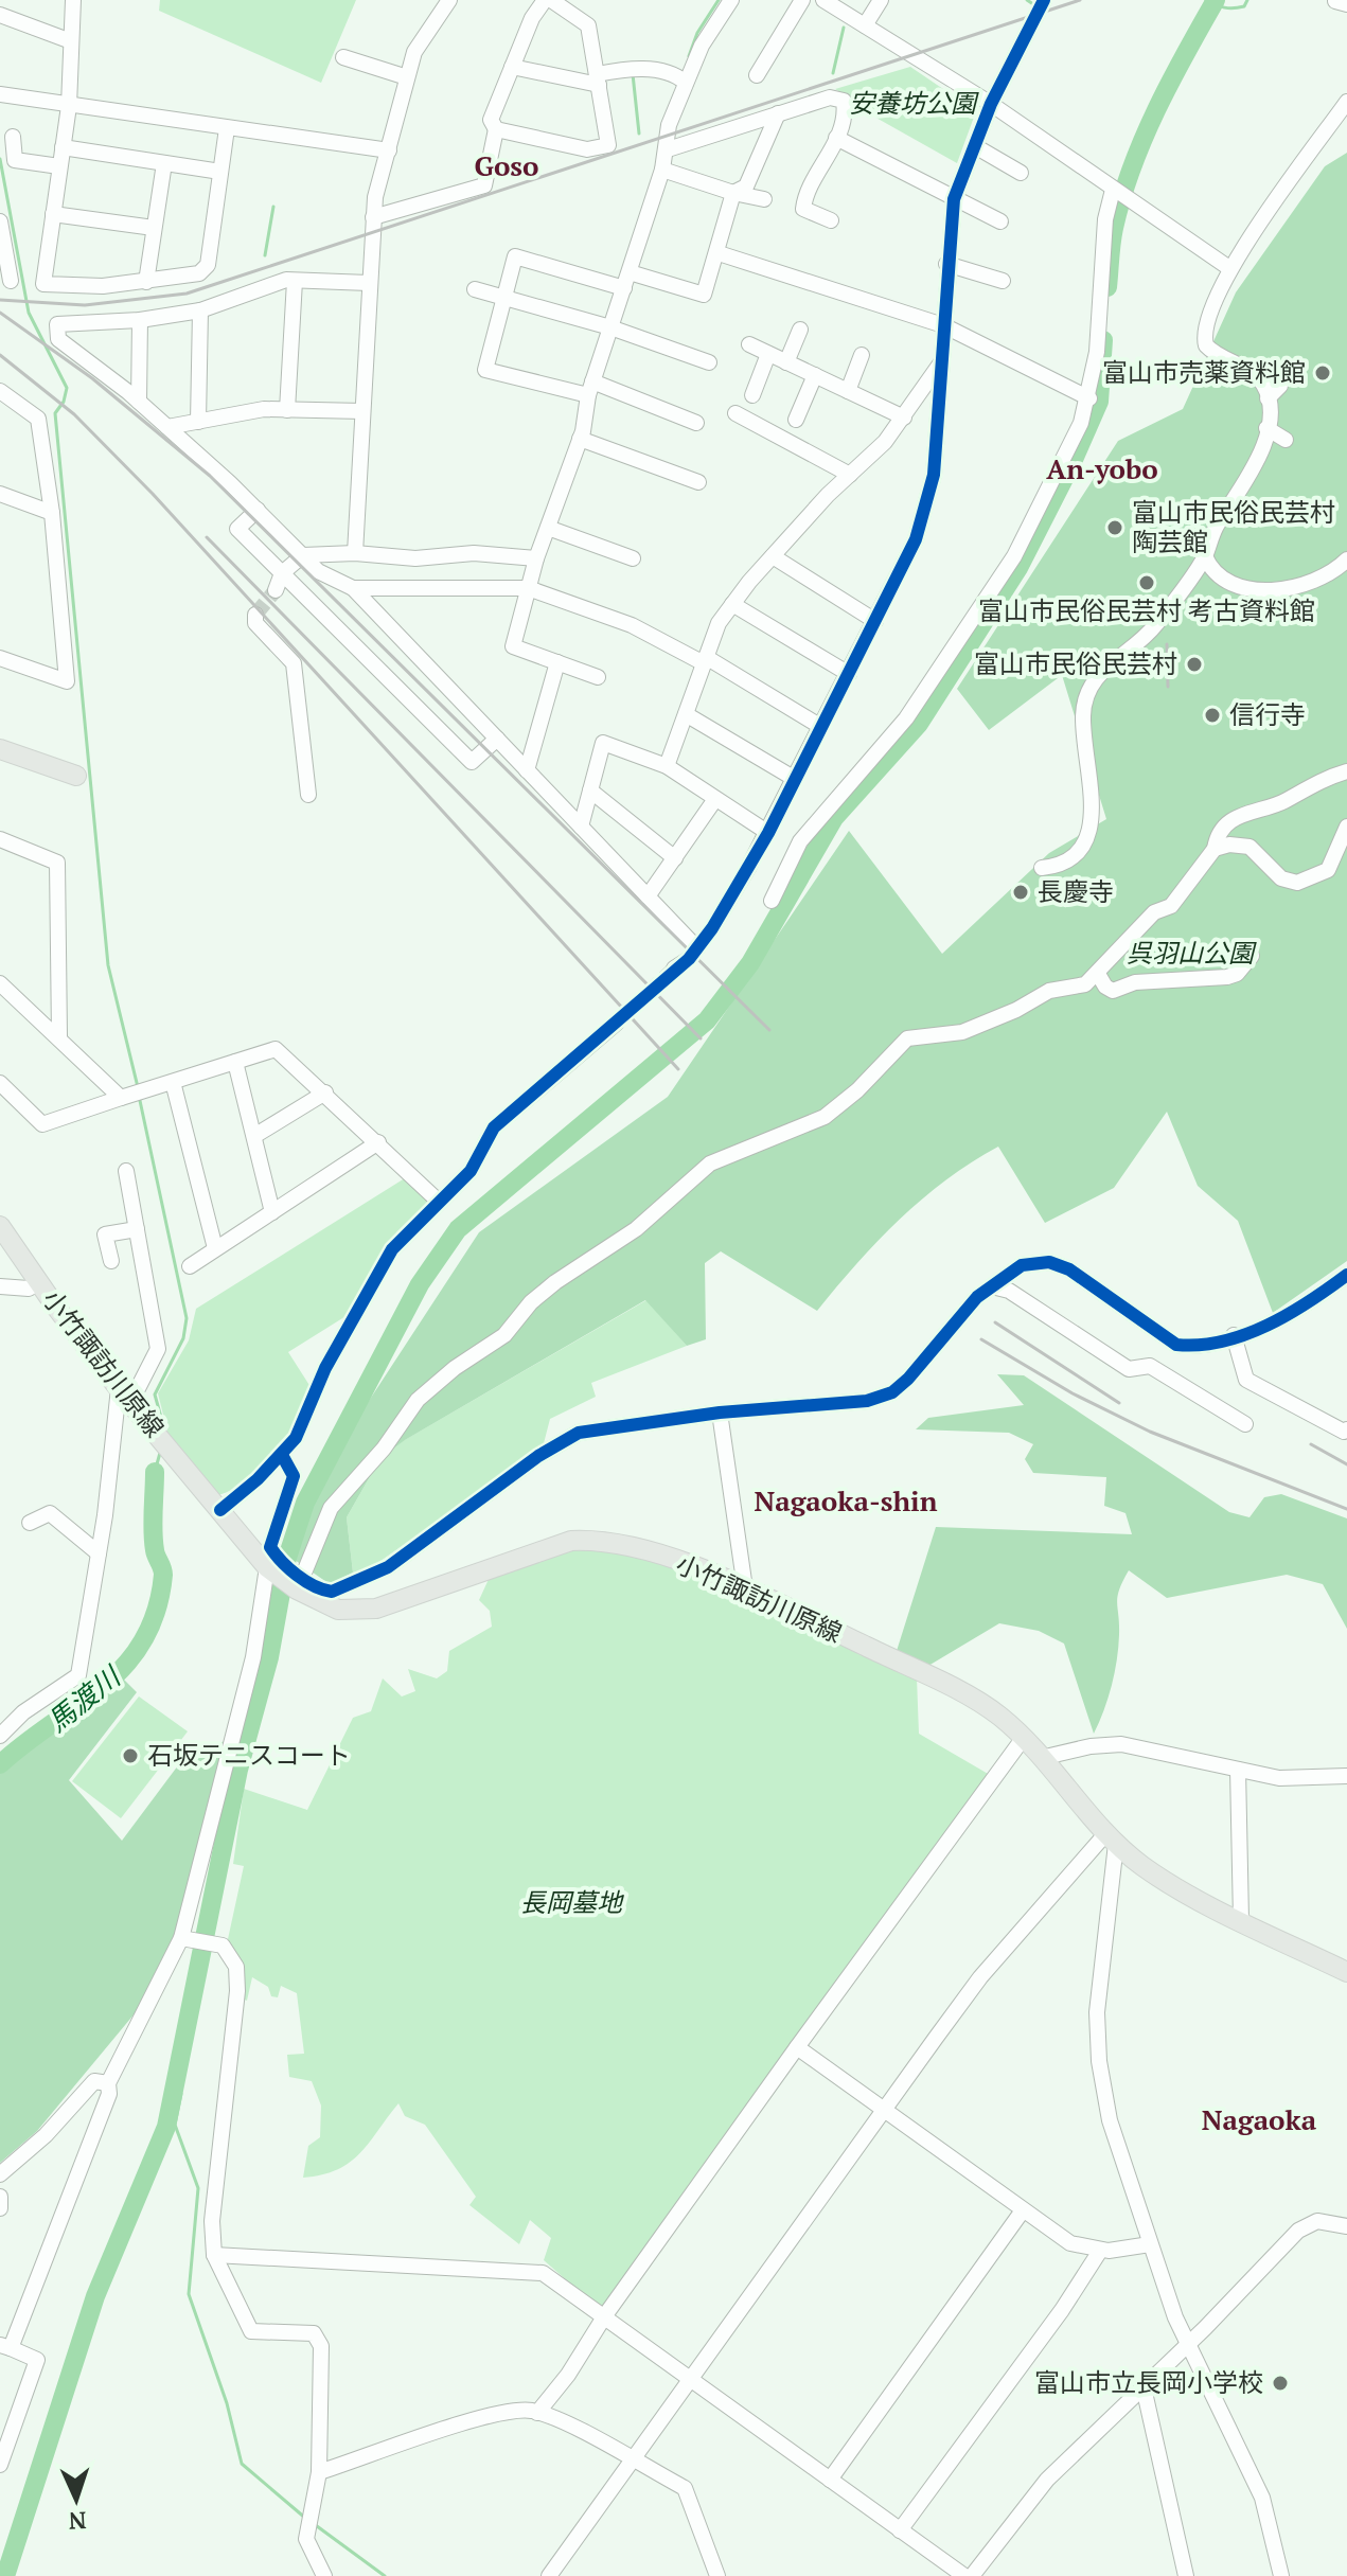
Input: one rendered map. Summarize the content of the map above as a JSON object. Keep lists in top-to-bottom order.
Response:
{
  "streets": {
    "main road": ["小竹諏訪川原線"]
  },
  "districts": [
    "Goso",
    "An-yobo",
    "Nagaoka-shin",
    "Nagaoka"
  ],
  "water": ["馬渡川"],
  "parks": ["安養坊公園", "呉羽山公園", "長岡墓地"],
  "places": [
    "富山市売薬資料館",
    "富山市民俗民芸村 陶芸館",
    "富山市民俗民芸村 考古資料館",
    "富山市民俗民芸村",
    "信行寺",
    "長慶寺",
    "石坂テニスコート",
    "富山市立長岡小学校"
  ],
  "north": "bottom"
}
